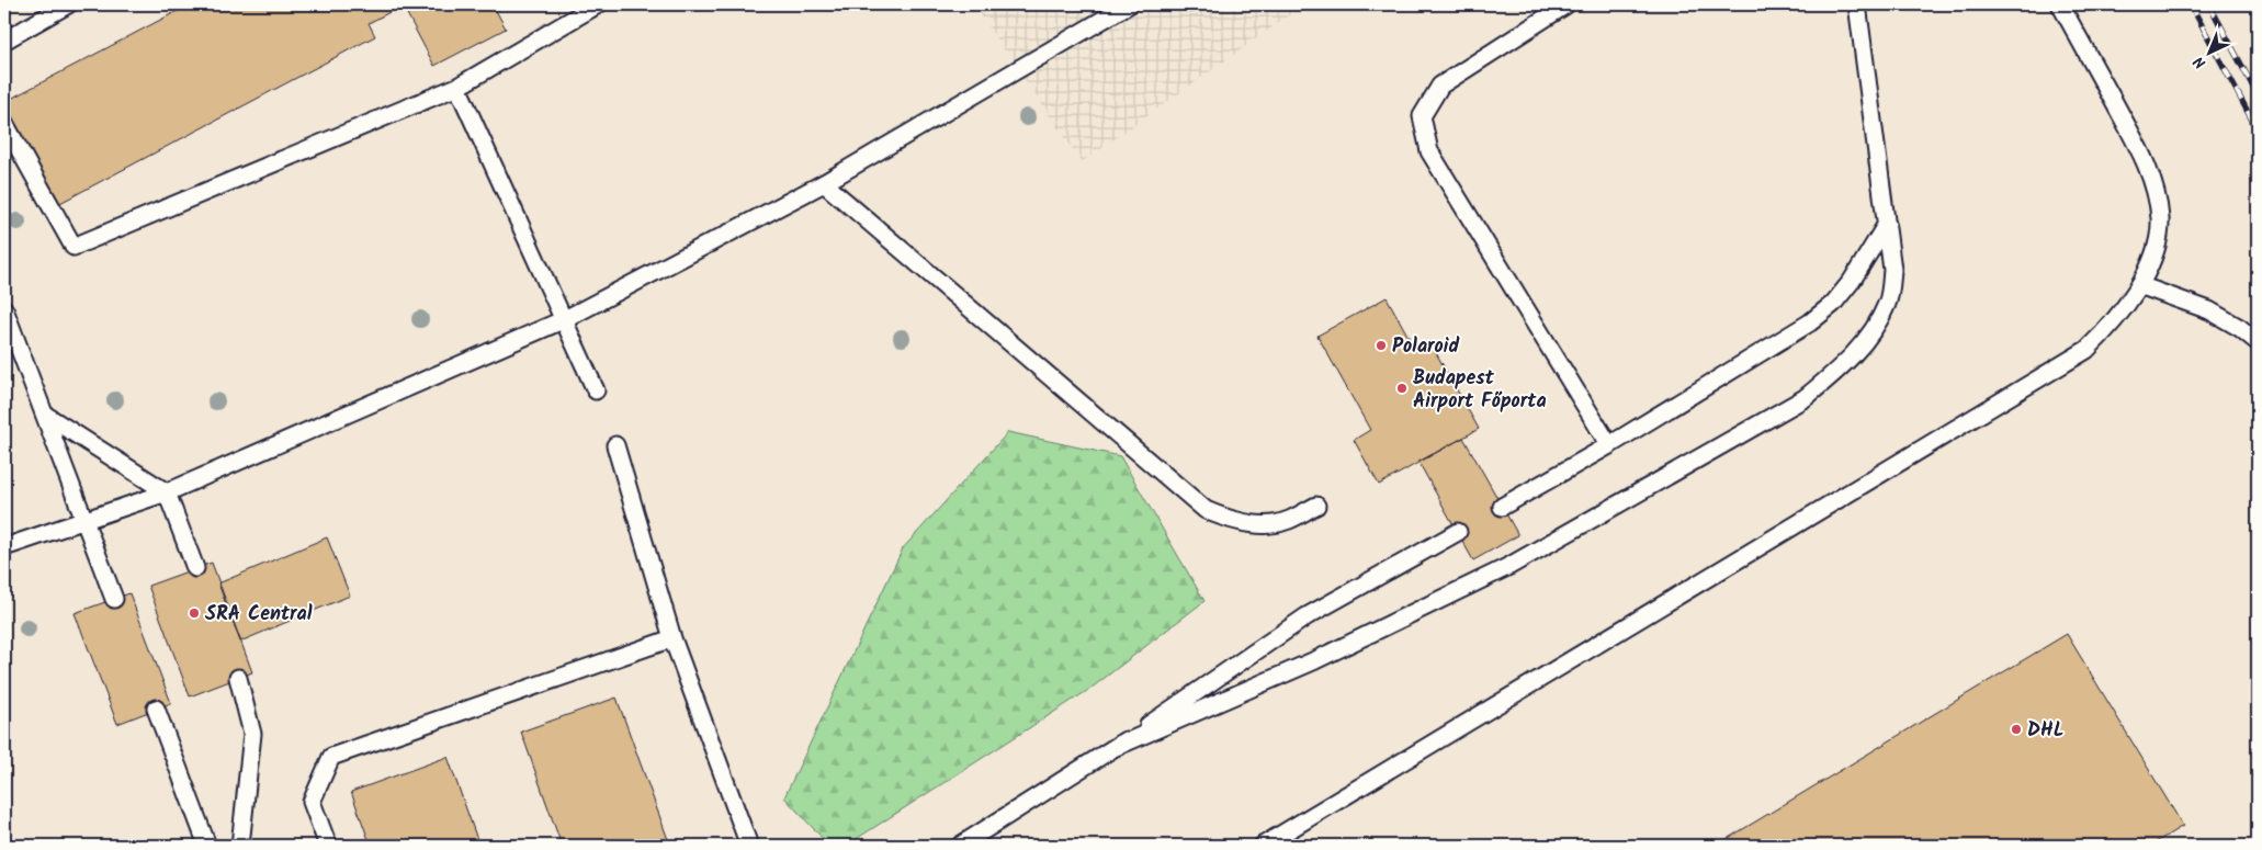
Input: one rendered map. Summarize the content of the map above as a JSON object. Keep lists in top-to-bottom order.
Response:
{
  "places": [
    "Polaroid",
    "Budapest Airport Főporta",
    "SRA Central",
    "DHL"
  ],
  "north": "bottom left"
}
